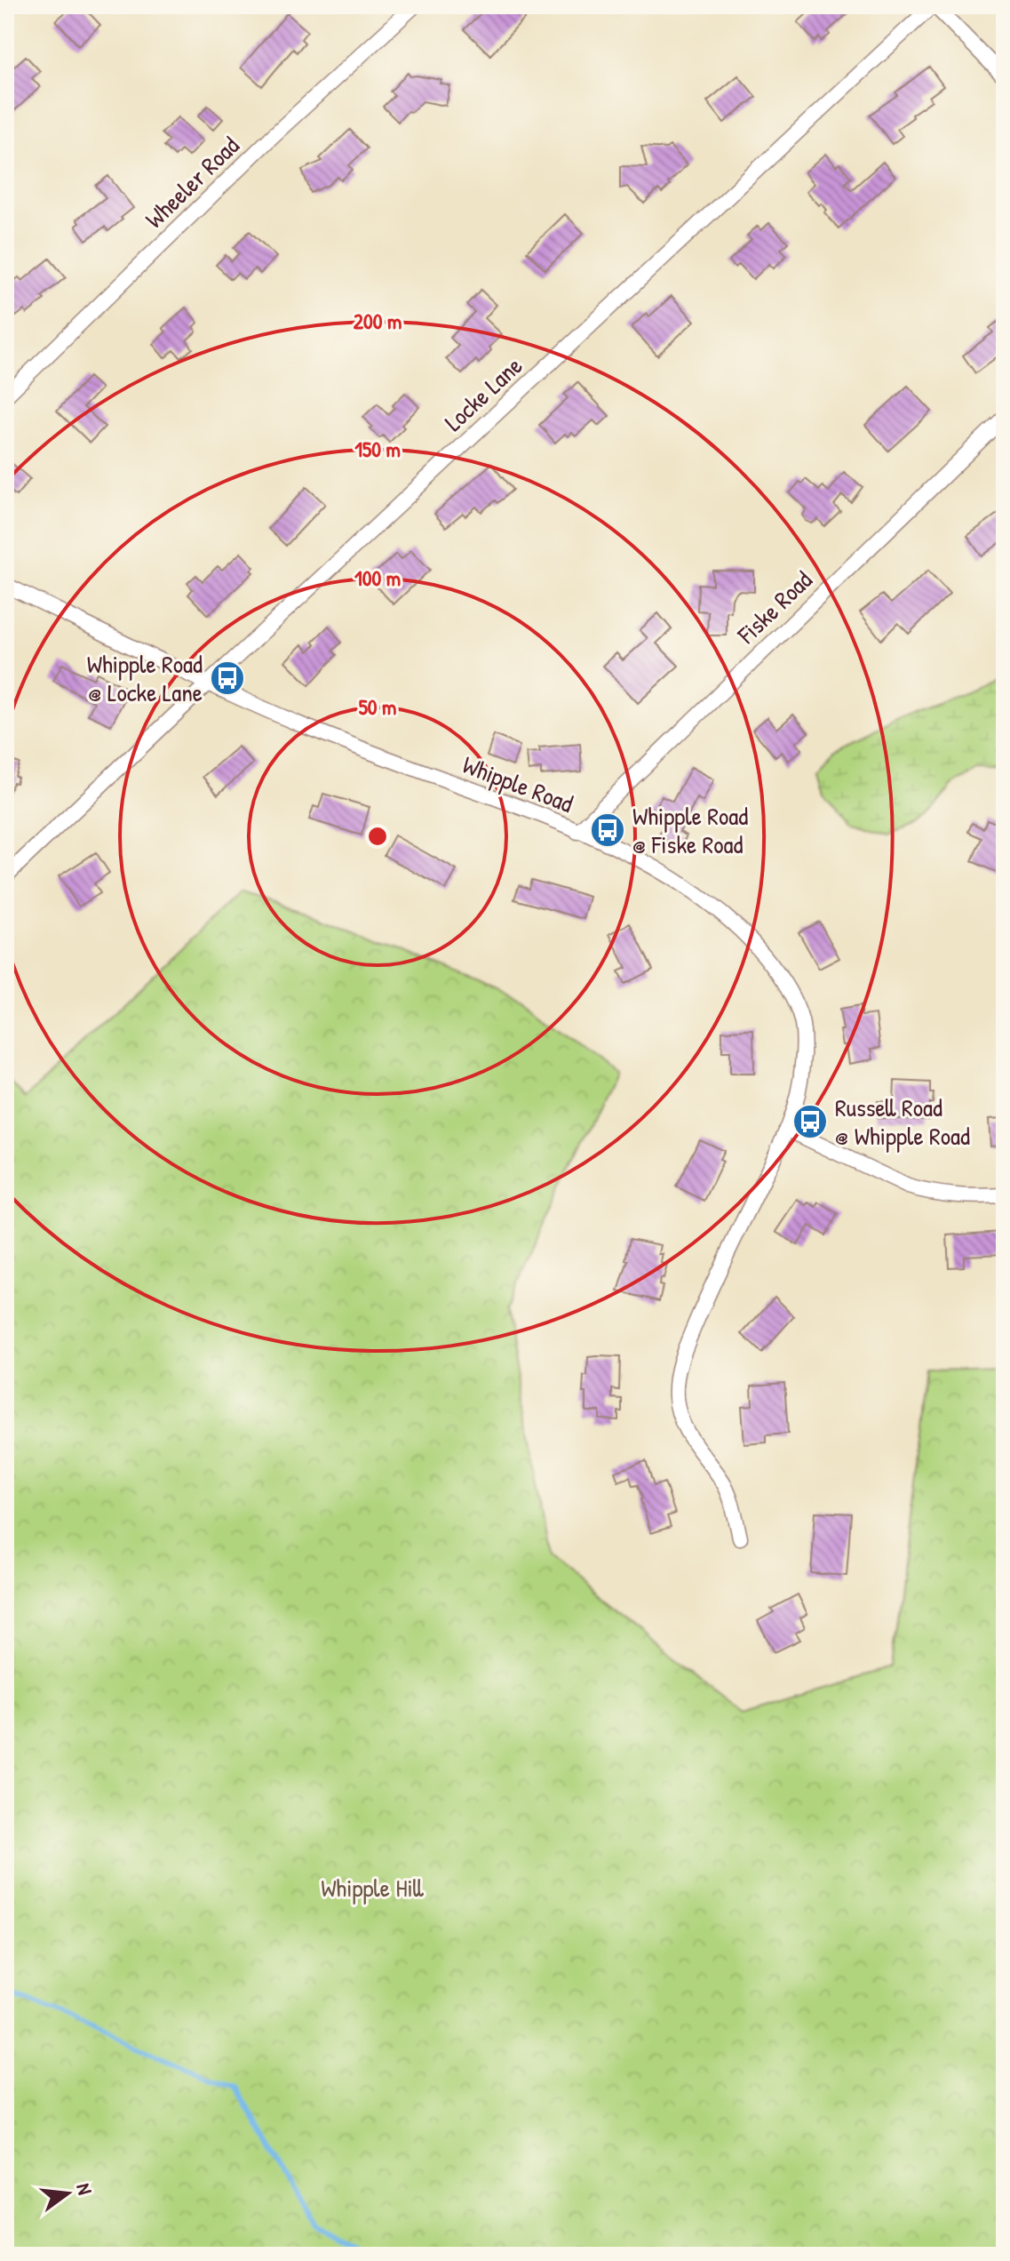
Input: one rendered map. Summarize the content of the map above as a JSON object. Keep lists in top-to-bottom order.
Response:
{
  "streets": {
    "street": [
      "Wheeler Road",
      "Locke Lane",
      "Fiske Road",
      "Whipple Road"
    ]
  },
  "crossings": [
    ["Locke Lane", "Whipple Road"],
    ["Fiske Road", "Whipple Road"]
  ],
  "parks": ["Whipple Hill"],
  "places": {
    "bus stop": ["Whipple Road @ Locke Lane", "Whipple Road @ Fiske Road", "Russell Road @ Whipple Road"]
  },
  "north": "right",
  "rings": [
    "200 m",
    "150 m",
    "100 m",
    "50 m"
  ]
}
